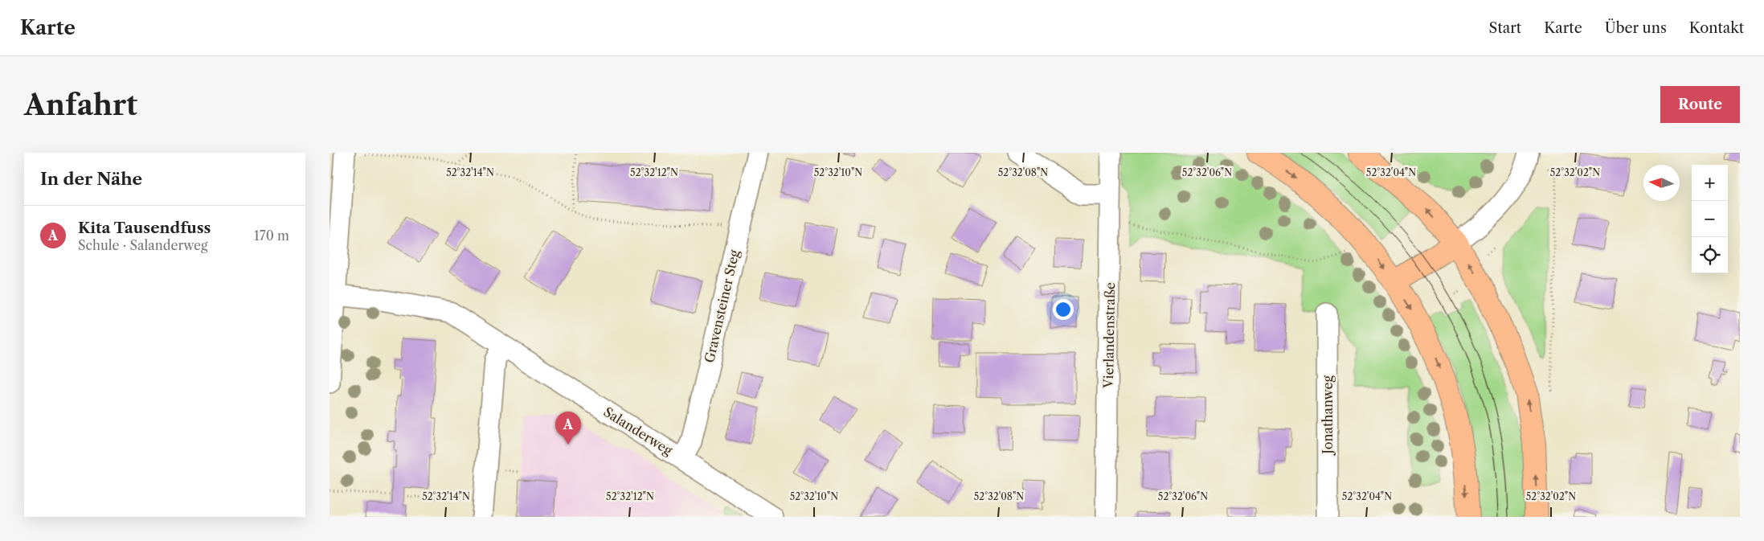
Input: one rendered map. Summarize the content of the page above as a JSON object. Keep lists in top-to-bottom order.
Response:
{
  "streets": {
    "street": [
      "Gravensteiner Steg",
      "Vierlandenstraße",
      "Jonathanweg",
      "Salanderweg"
    ]
  },
  "crossings": [
    ["Gravensteiner Steg", "Salanderweg"]
  ],
  "north": "left",
  "page": {
    "header": "Karte",
    "nav": [
      "Start",
      "Karte",
      "Über uns",
      "Kontakt"
    ],
    "buttons": "Route",
    "title": "Anfahrt",
    "heading": "In der Nähe",
    "map_buttons": ["+", "−"],
    "list": [
      {
        "mark": "A",
        "name": "Kita Tausendfuss",
        "note": "Schule · Salanderweg",
        "value": "170 m"
      }
    ],
    "pins": "A"
  },
  "coordinates": [
    "52°32'08\"N",
    "52°32'06\"N",
    "52°32'14\"N",
    "52°32'12\"N",
    "52°32'10\"N",
    "52°32'04\"N",
    "52°32'02\"N"
  ]
}
